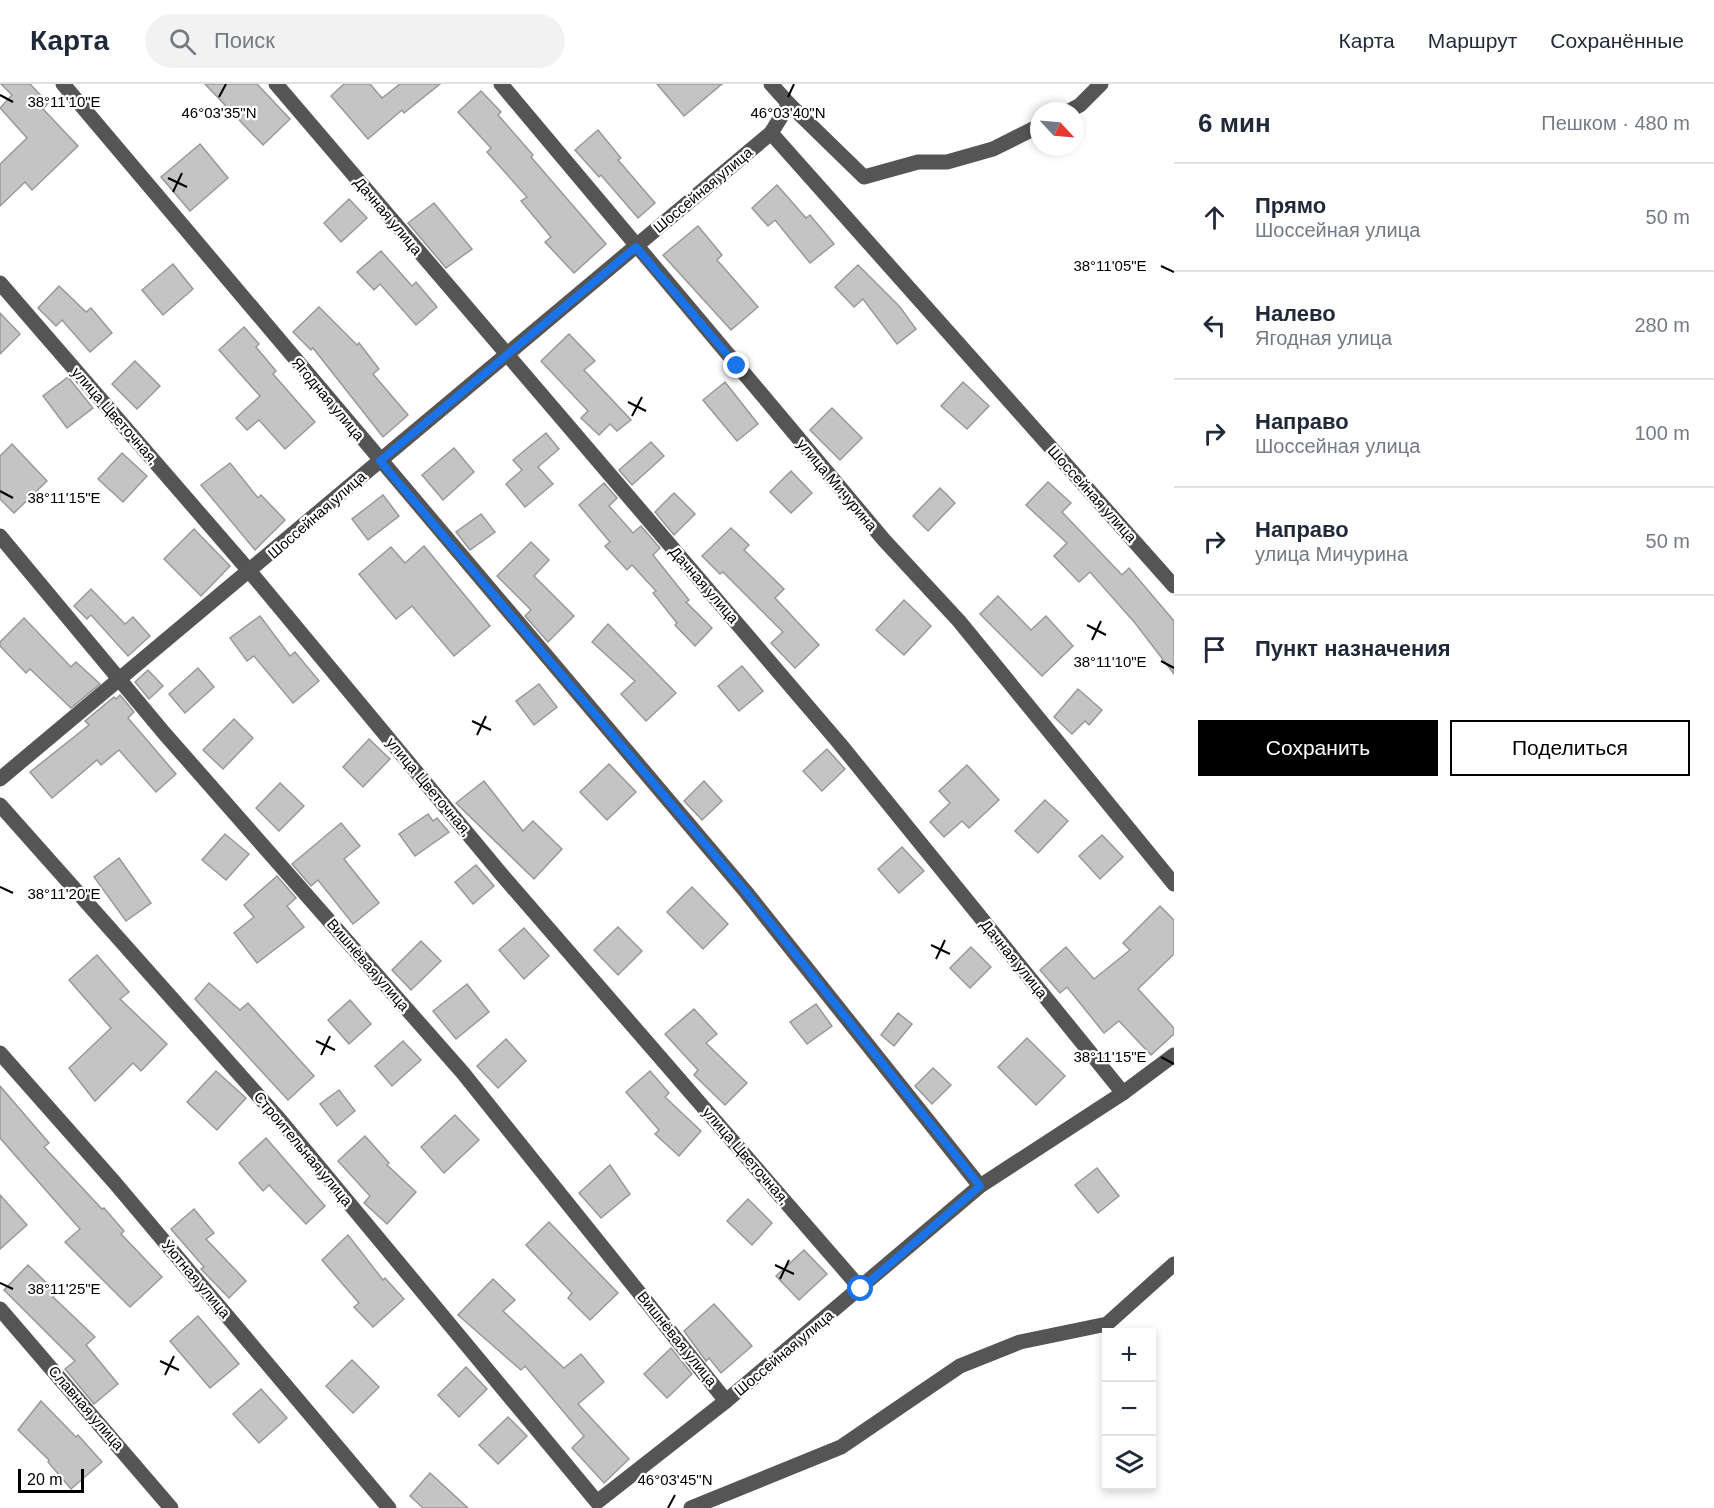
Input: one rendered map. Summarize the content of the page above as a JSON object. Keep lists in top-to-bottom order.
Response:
{
  "streets": {
    "street": [
      "Шоссейная улица",
      "Дачная улица",
      "Ягодная улица",
      "улица Цветочная,",
      "улица Мичурина",
      "Вишнёвая улица",
      "Строительная улица",
      "Уютная улица",
      "Славная улица"
    ]
  },
  "crossings": [
    ["Шоссейная улица", "Дачная улица"],
    ["Шоссейная улица", "Ягодная улица"],
    ["Шоссейная улица", "улица Цветочная,"],
    ["Шоссейная улица", "улица Мичурина"],
    ["Шоссейная улица", "Вишнёвая улица"],
    ["Шоссейная улица", "Строительная улица"]
  ],
  "scale_bar": "20 m",
  "north": "bottom right",
  "page": {
    "header": "Карта",
    "search": "Поиск",
    "nav": ["Карта", "Маршрут", "Сохранённые"],
    "heading": ["6 мин", "Пешком · 480 m"],
    "list": [
      ["Прямо", "Шоссейная улица", "50 m"],
      ["Налево", "Ягодная улица", "280 m"],
      ["Направо", "Шоссейная улица", "100 m"],
      ["Направо", "улица Мичурина", "50 m"],
      "Пункт назначения"
    ],
    "buttons": ["Сохранить", "Поделиться"],
    "map_buttons": ["+", "−"],
    "scale": "20 m"
  },
  "coordinates": [
    "38°11'10\"E",
    "46°03'40\"N",
    "46°03'35\"N",
    "38°11'05\"E",
    "38°11'15\"E",
    "38°11'20\"E",
    "38°11'25\"E",
    "46°03'45\"N"
  ]
}
